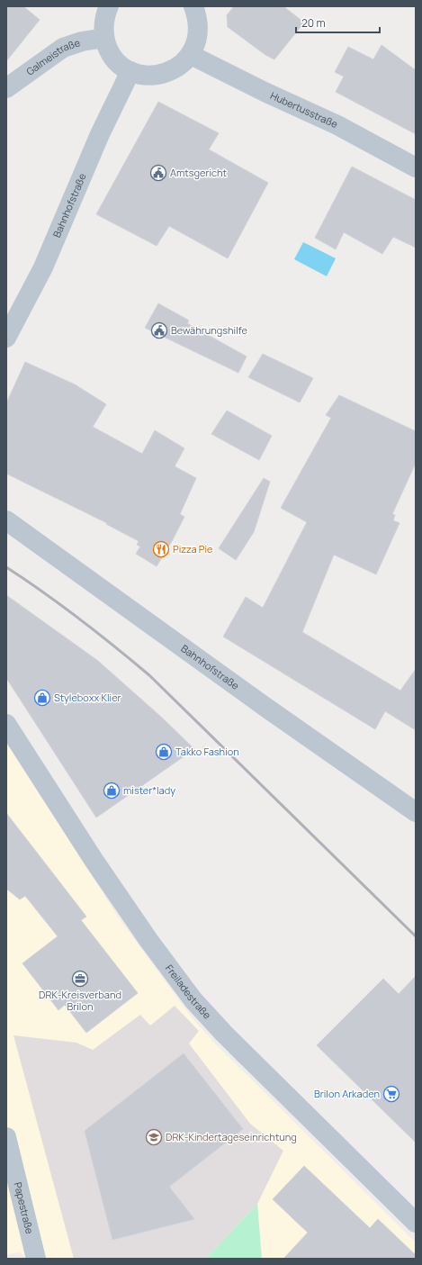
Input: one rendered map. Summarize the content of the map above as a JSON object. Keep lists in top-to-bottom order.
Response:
{
  "streets": {
    "street": [
      "Galmeistraße",
      "Hubertusstraße",
      "Bahnhofstraße",
      "Freiladestraße",
      "Papestraße"
    ]
  },
  "places": {
    "public building": ["Amtsgericht", "Bewährungshilfe"],
    "restaurant": ["Pizza Pie"],
    "shop": ["Styleboxx Klier", "Takko Fashion", "mister*lady"],
    "office": ["DRK-Kreisverband Brilon"],
    "supermarket": ["Brilon Arkaden"],
    "school or university": ["DRK-Kindertageseinrichtung"]
  },
  "scale_bar": "20 m"
}
